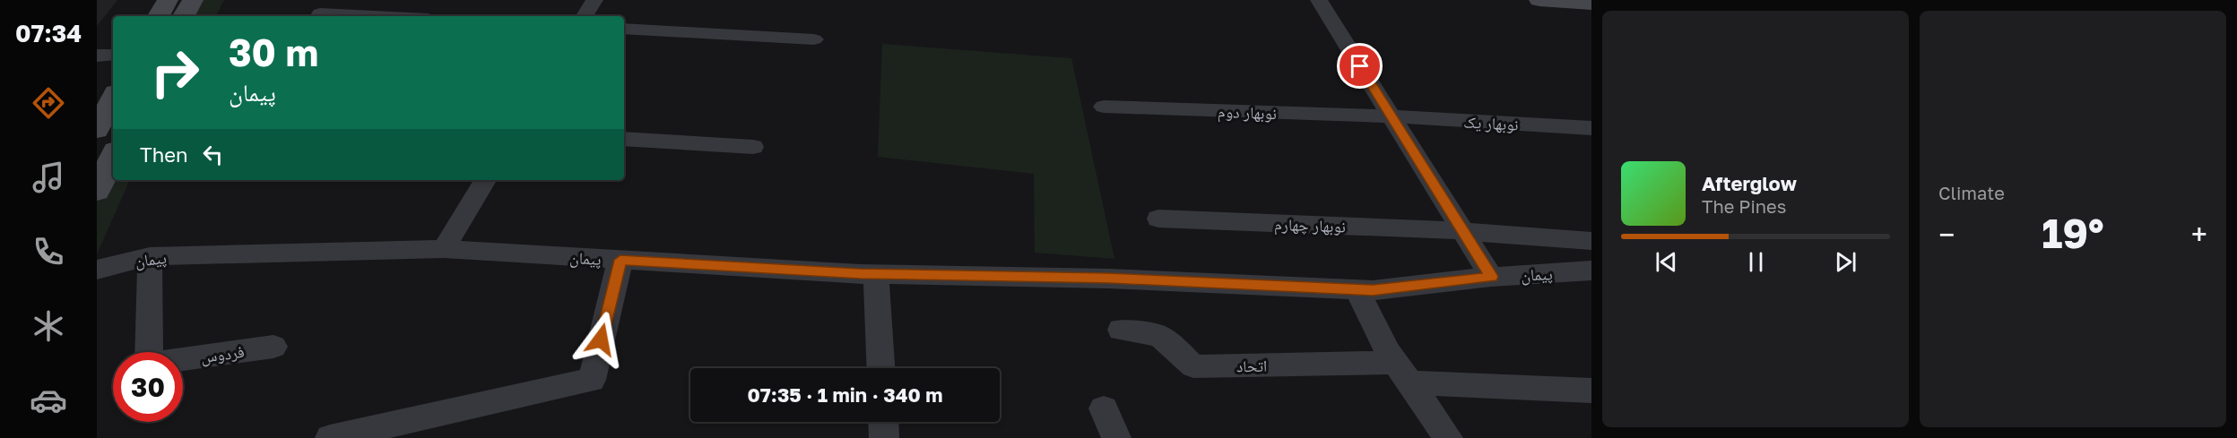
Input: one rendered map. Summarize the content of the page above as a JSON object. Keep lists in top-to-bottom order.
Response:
{
  "streets": {
    "street": [
      "نوبهار دوم",
      "نوبهار یک",
      "نوبهار چهارم",
      "پیمان",
      "فردوس",
      "اتحاد"
    ]
  },
  "crossings": [
    ["نوبهار دوم", "نوبهار یک"],
    ["پیمان", "فردوس"]
  ],
  "page": {
    "tabs": "07:34",
    "tile": "Climate",
    "turn": ["30 m", "پیمان"],
    "then": "Then",
    "song": ["Afterglow", "The Pines"],
    "heat": ["−", "19°", "+"],
    "limit": "30",
    "trip": "07:35 · 1 min · 340 m"
  }
}
